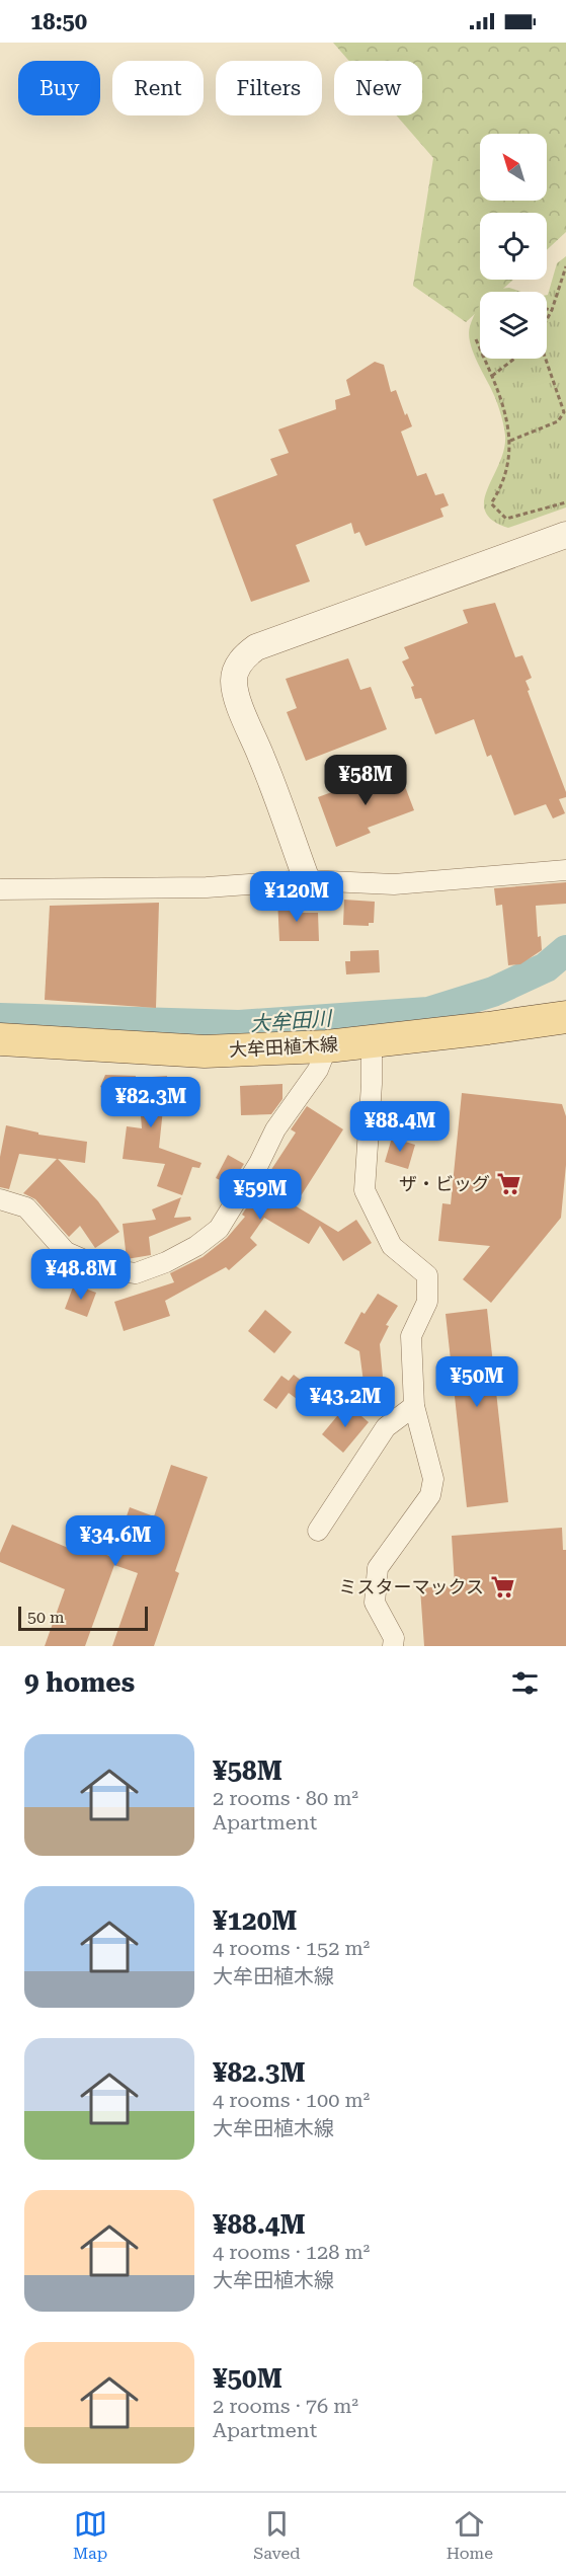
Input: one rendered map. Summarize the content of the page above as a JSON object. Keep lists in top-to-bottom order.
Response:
{
  "streets": {
    "main road": ["大牟田植木線"]
  },
  "water": ["大牟田川"],
  "places": {
    "supermarket": ["ザ・ビッグ", "ミスターマックス"]
  },
  "scale_bar": "50 m",
  "north": "top left",
  "page": {
    "status": "18:50",
    "chip": [
      "Buy",
      "Rent",
      "Filters",
      "New"
    ],
    "price": [
      "¥58M",
      "¥120M",
      "¥82.3M",
      "¥88.4M",
      "¥59M",
      "¥48.8M",
      "¥50M",
      "¥43.2M",
      "¥34.6M"
    ],
    "scale": "50 m",
    "heading": "9 homes",
    "list": [
      {
        "name": "¥58M",
        "note": "2 rooms · 80 m² · Apartment"
      },
      {
        "name": "¥120M",
        "note": "4 rooms · 152 m² · 大牟田植木線"
      },
      {
        "name": "¥82.3M",
        "note": "4 rooms · 100 m² · 大牟田植木線"
      },
      {
        "name": "¥88.4M",
        "note": "4 rooms · 128 m² · 大牟田植木線"
      },
      {
        "name": "¥50M",
        "note": "2 rooms · 76 m² · Apartment"
      }
    ],
    "tabs": ["Map", "Saved", "Home"]
  }
}
